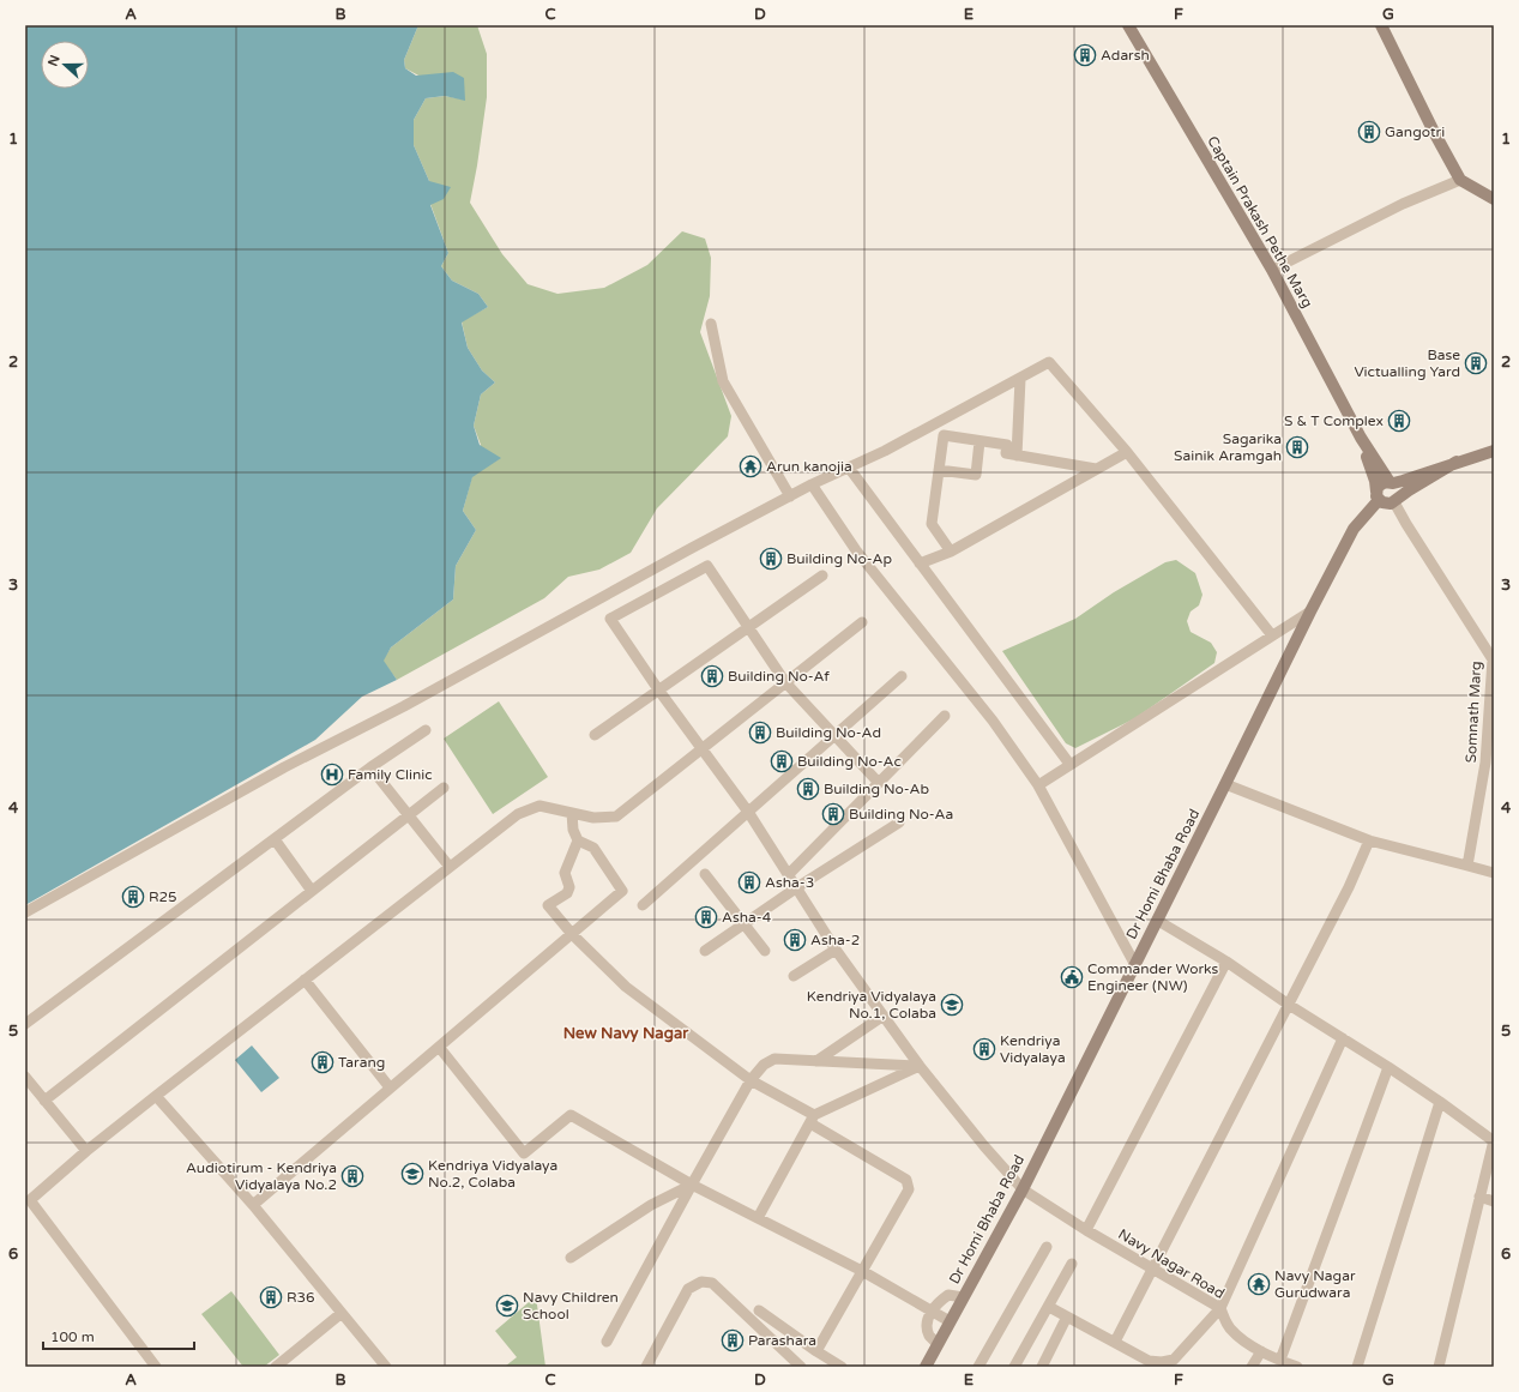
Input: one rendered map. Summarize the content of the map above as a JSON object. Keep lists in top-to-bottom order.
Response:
{
  "streets": {
    "main road": ["Captain Prakash Pethe Marg", "Dr Homi Bhaba Road"],
    "street": ["Somnath Marg", "Navy Nagar Road"]
  },
  "crossings": [
    ["Captain Prakash Pethe Marg", "Somnath Marg"],
    ["Captain Prakash Pethe Marg", "Dr Homi Bhaba Road"],
    ["Somnath Marg", "Dr Homi Bhaba Road"],
    ["Dr Homi Bhaba Road", "Navy Nagar Road"]
  ],
  "districts": ["New Navy Nagar"],
  "places": {
    "building": [
      "Adarsh",
      "Gangotri",
      "Base Victualling Yard",
      "S & T Complex",
      "Sagarika Sainik Aramgah",
      "Building No-Ap",
      "Building No-Af",
      "Building No-Ad",
      "Building No-Ac",
      "Building No-Ab",
      "Building No-Aa",
      "Asha-3",
      "R25",
      "Asha-4",
      "Asha-2",
      "Kendriya Vidyalaya",
      "Tarang",
      "Audiotirum - Kendriya Vidyalaya No.2",
      "R36",
      "Parashara"
    ],
    "temple": ["Arun kanojia", "Navy Nagar Gurudwara"],
    "hospital": ["Family Clinic"],
    "public building": ["Commander Works Engineer (NW)"],
    "school or university": ["Kendriya Vidyalaya No.1, Colaba", "Kendriya Vidyalaya No.2, Colaba", "Navy Children School"]
  },
  "scale_bar": "100 m",
  "north": "left",
  "grid": {
    "columns": [
      "A",
      "B",
      "C",
      "D",
      "E",
      "F",
      "G"
    ],
    "rows": [
      "1",
      "2",
      "3",
      "4",
      "5",
      "6"
    ]
  }
}
